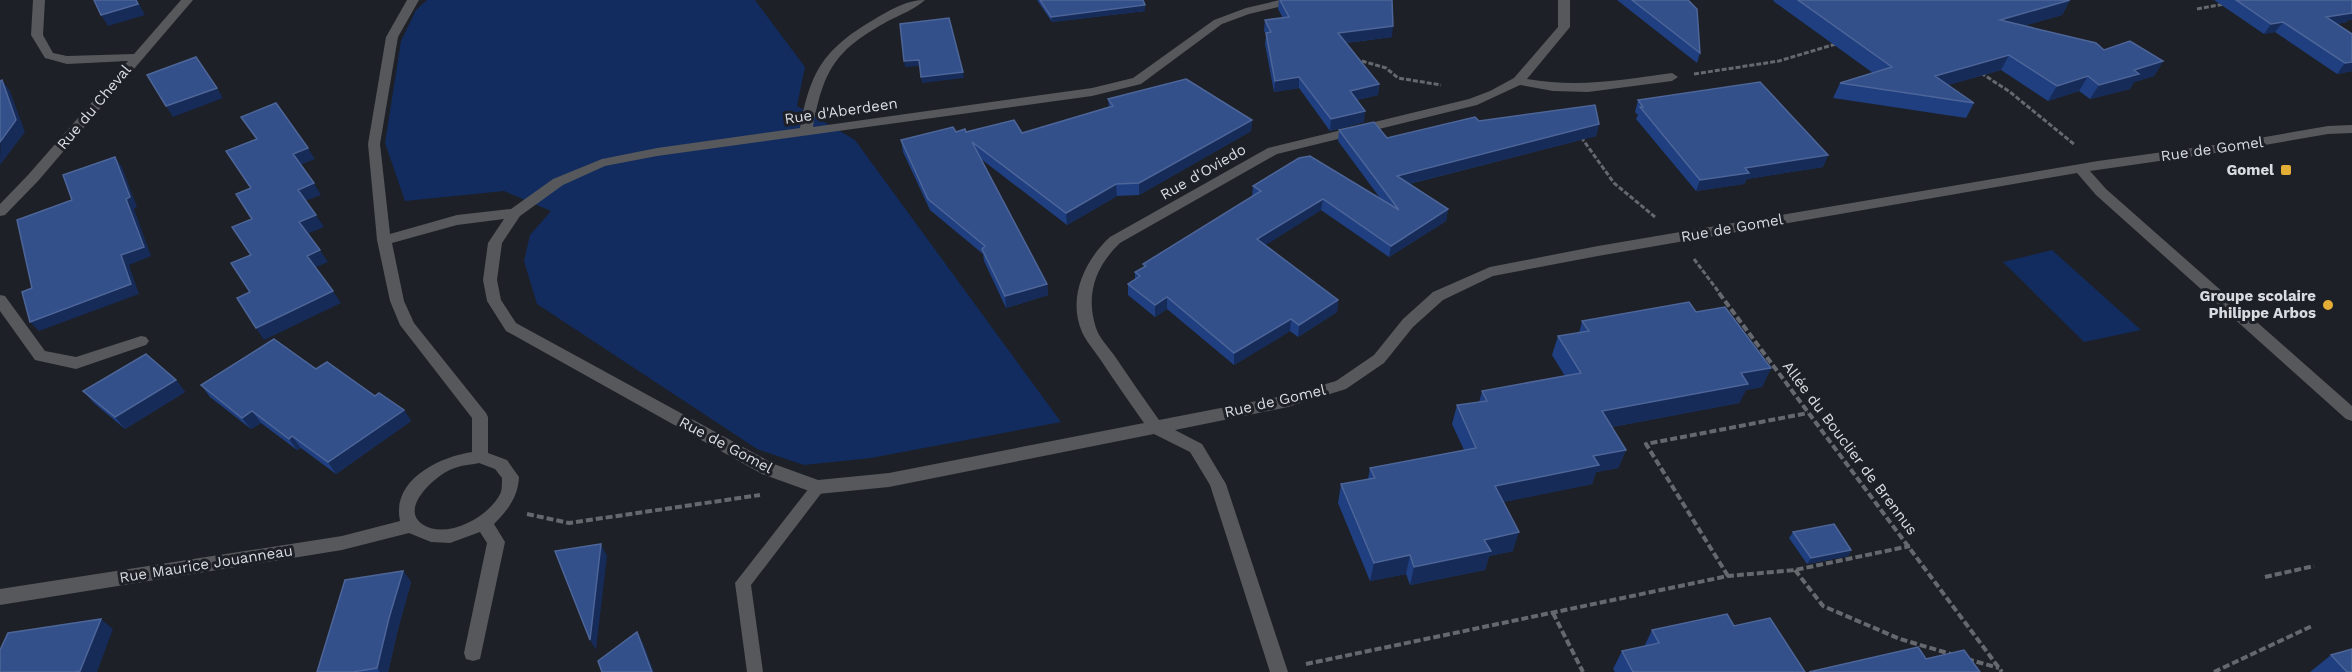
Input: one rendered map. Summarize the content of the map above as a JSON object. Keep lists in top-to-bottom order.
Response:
{
  "streets": {
    "street": [
      "Rue du Cheval",
      "Rue d'Aberdeen",
      "Rue de Gomel",
      "Rue d'Oviedo",
      "Rue Maurice Jouanneau"
    ],
    "path": ["Allée du Bouclier de Brennus"]
  },
  "crossings": [
    ["Rue d'Aberdeen", "Rue de Gomel"],
    ["Rue de Gomel", "Rue d'Oviedo"],
    ["Rue de Gomel", "Allée du Bouclier de Brennus"]
  ],
  "places": {
    "transit": ["Gomel"],
    "other": ["Groupe scolaire Philippe Arbos"]
  }
}
